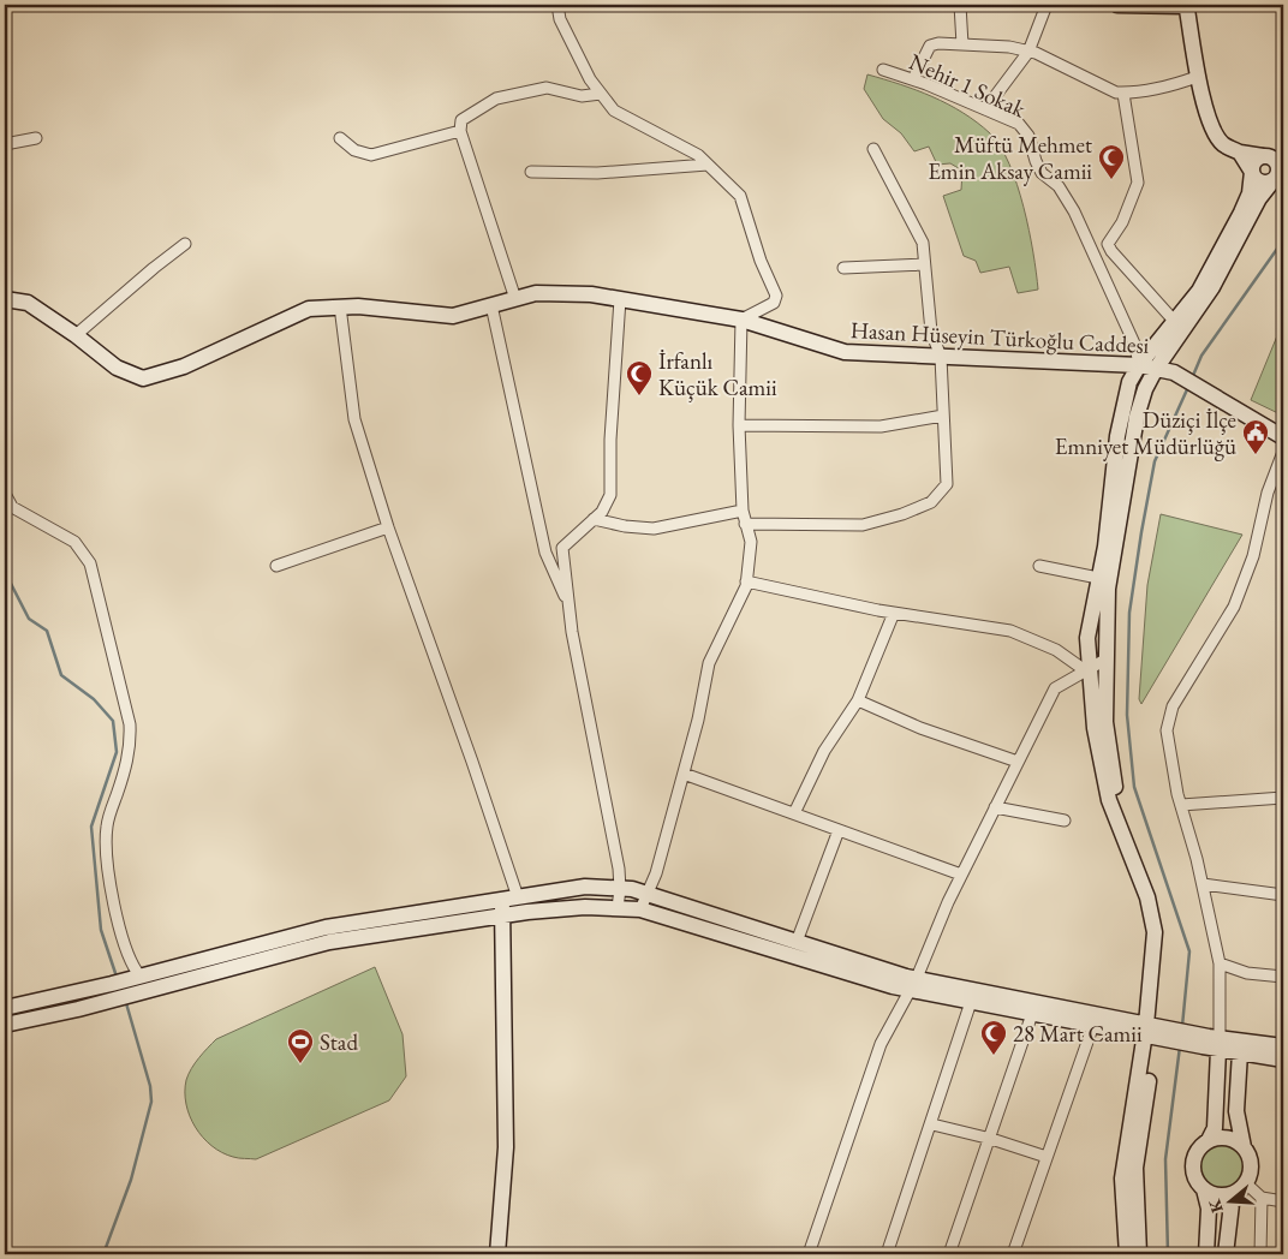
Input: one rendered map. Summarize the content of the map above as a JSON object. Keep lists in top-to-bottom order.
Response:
{
  "streets": {
    "street": ["Nehir 1 Sokak", "Hasan Hüseyin Türkoğlu Caddesi"]
  },
  "crossings": [
    ["Nehir 1 Sokak", "Hasan Hüseyin Türkoğlu Caddesi"]
  ],
  "places": {
    "mosque": ["Müftü Mehmet Emin Aksay Camii", "İrfanlı Küçük Camii", "28 Mart Camii"],
    "public building": ["Düziçi İlçe Emniyet Müdürlüğü"],
    "sports": ["Stad"]
  },
  "north": "left"
}
